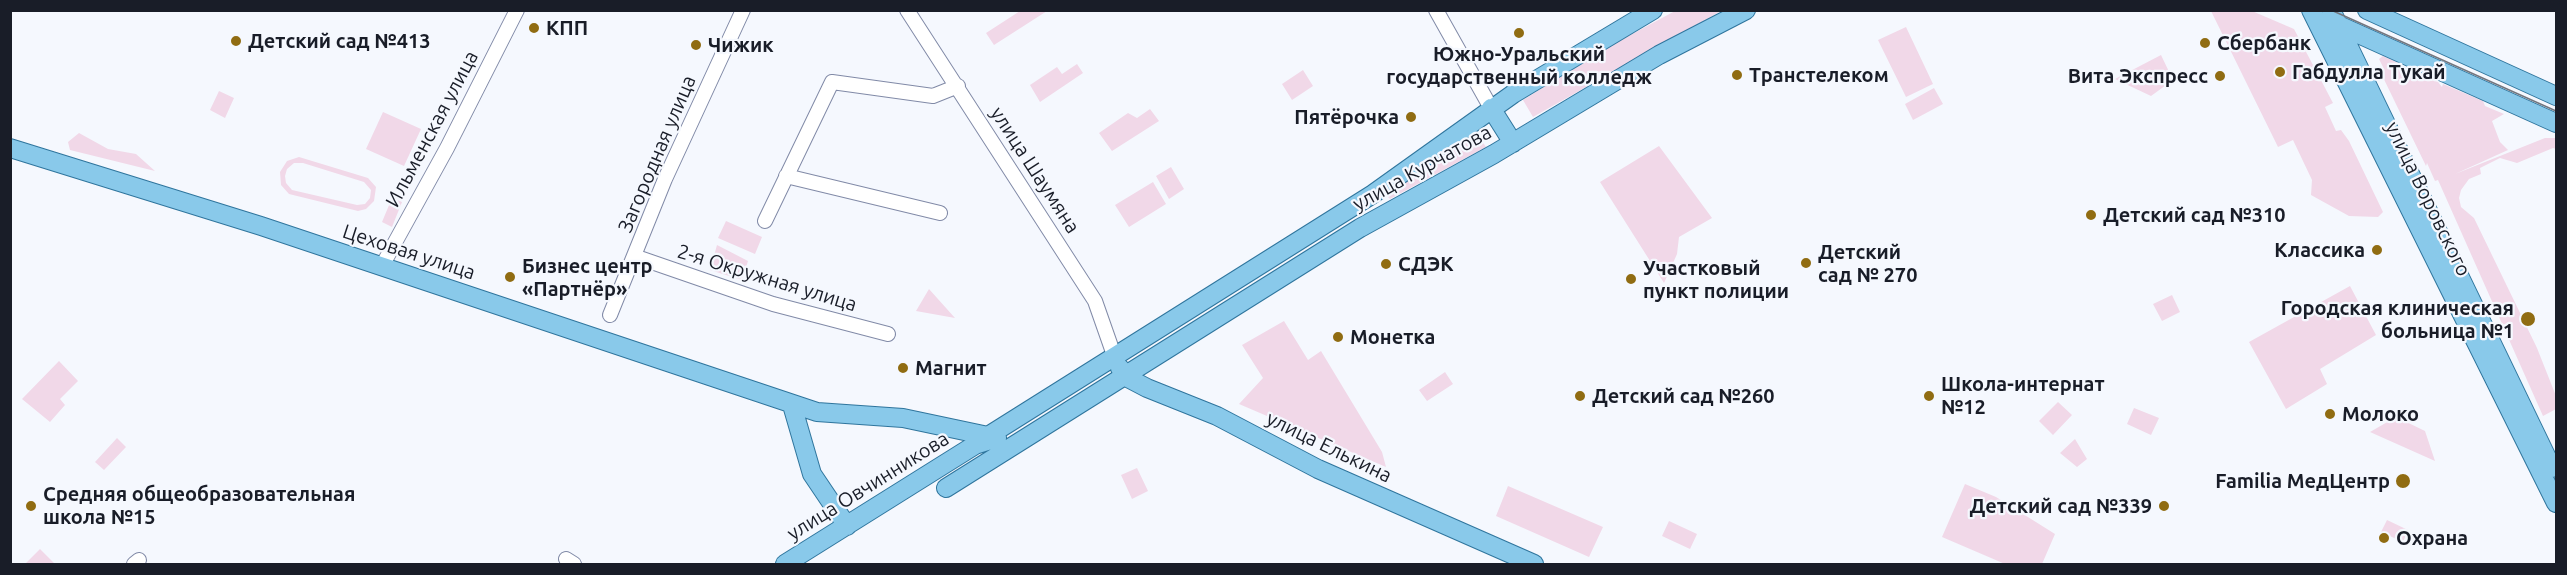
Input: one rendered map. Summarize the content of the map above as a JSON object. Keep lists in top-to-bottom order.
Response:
{
  "streets": {
    "main road": [
      "улица Курчатова",
      "улица Воровского",
      "Цеховая улица",
      "улица Елькина",
      "улица Овчинникова"
    ],
    "street": [
      "Ильменская улица",
      "Загородная улица",
      "улица Шаумяна",
      "2-я Окружная улица"
    ]
  },
  "crossings": [
    ["Ильменская улица", "Цеховая улица"],
    ["Загородная улица", "2-я Окружная улица"],
    ["улица Курчатова", "улица Шаумяна"],
    ["улица Курчатова", "улица Елькина"],
    ["улица Курчатова", "улица Овчинникова"],
    ["улица Шаумяна", "улица Овчинникова"],
    ["Цеховая улица", "улица Овчинникова"]
  ],
  "places": [
    "КПП",
    "Южно-Уральский государственный колледж",
    "Детский сад №413",
    "Сбербанк",
    "Чижик",
    "Габдулла Тукай",
    "Транстелеком",
    "Вита Экспресс",
    "Пятёрочка",
    "Детский сад №310",
    "Классика",
    "Детский сад № 270",
    "СДЭК",
    "Бизнес центр «Партнёр»",
    "Участковый пункт полиции",
    "Городская клиническая больница №1",
    "Монетка",
    "Магнит",
    "Детский сад №260",
    "Школа-интернат №12",
    "Молоко",
    "Familia МедЦентр",
    "Средняя общеобразовательная школа №15",
    "Детский сад №339",
    "Охрана"
  ]
}
